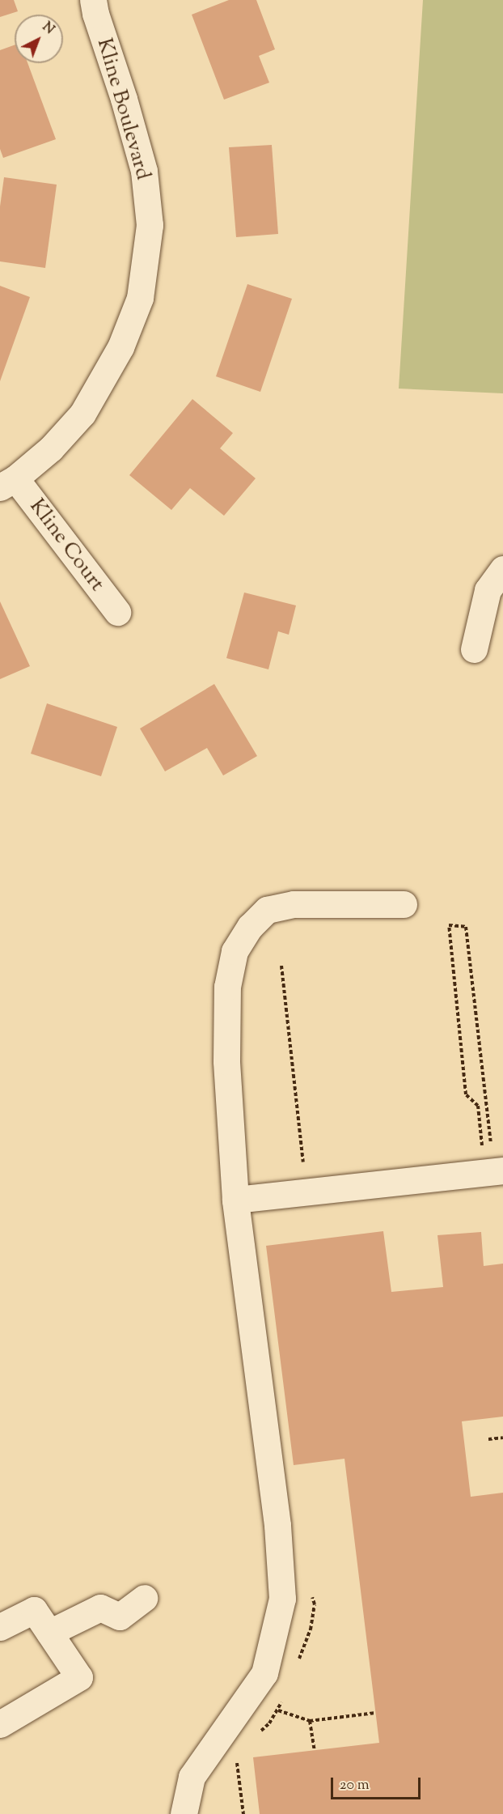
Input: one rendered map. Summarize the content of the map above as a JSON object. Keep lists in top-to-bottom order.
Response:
{
  "streets": {
    "street": ["Kline Boulevard", "Kline Court"]
  },
  "crossings": [
    ["Kline Boulevard", "Kline Court"]
  ],
  "scale_bar": "20 m",
  "north": "top right"
}
